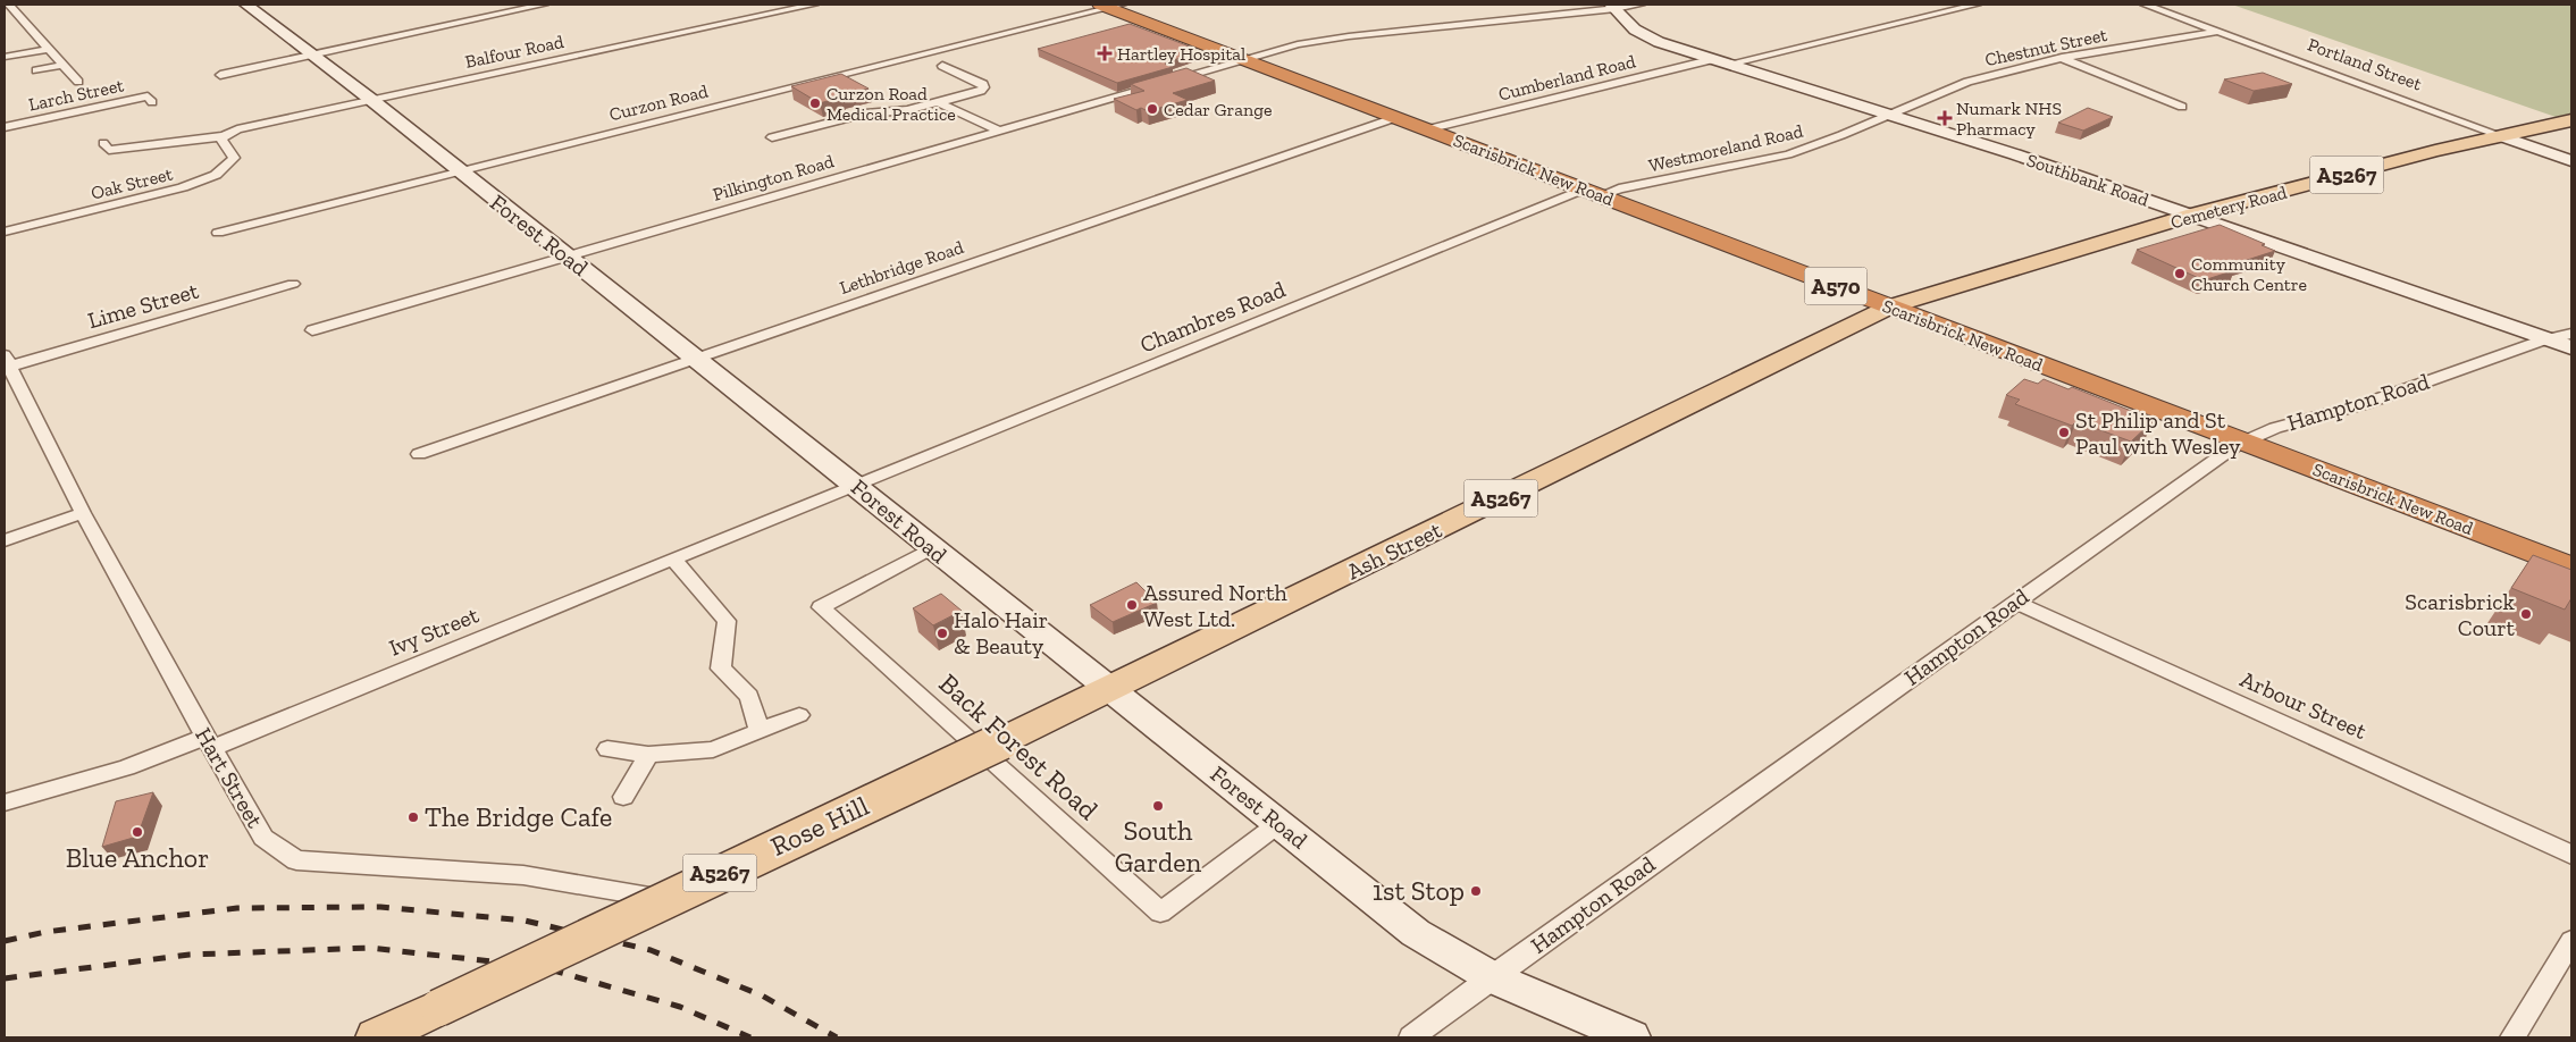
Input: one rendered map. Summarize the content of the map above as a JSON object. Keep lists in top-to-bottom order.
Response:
{
  "streets": {
    "highway": ["Scarisbrick New Road", "A570"],
    "main road": [
      "A5267",
      "Cemetery Road",
      "Ash Street",
      "Rose Hill"
    ],
    "street": [
      "Chestnut Street",
      "Balfour Road",
      "Portland Street",
      "Cumberland Road",
      "Larch Street",
      "Curzon Road",
      "Westmoreland Road",
      "Pilkington Road",
      "Southbank Road",
      "Oak Street",
      "Forest Road",
      "Lethbridge Road",
      "Lime Street",
      "Chambres Road",
      "Hampton Road",
      "Ivy Street",
      "Arbour Street",
      "Back Forest Road",
      "Hart Street"
    ]
  },
  "crossings": [
    ["Chestnut Street", "Portland Street"],
    ["Chestnut Street", "Westmoreland Road"],
    ["Chestnut Street", "Southbank Road"],
    ["Balfour Road", "Oak Street"],
    ["Balfour Road", "Forest Road"],
    ["Portland Street", "Cemetery Road"],
    ["Cumberland Road", "Scarisbrick New Road"],
    ["Cumberland Road", "Southbank Road"],
    ["Curzon Road", "Scarisbrick New Road"],
    ["Curzon Road", "Forest Road"],
    ["Westmoreland Road", "Scarisbrick New Road"],
    ["Westmoreland Road", "Southbank Road"],
    ["Westmoreland Road", "Chambres Road"],
    ["Scarisbrick New Road", "Pilkington Road"],
    ["Scarisbrick New Road", "Cemetery Road"],
    ["Scarisbrick New Road", "Lethbridge Road"],
    ["Scarisbrick New Road", "Chambres Road"],
    ["Scarisbrick New Road", "Hampton Road"],
    ["Scarisbrick New Road", "Ash Street"],
    ["Pilkington Road", "Southbank Road"],
    ["Pilkington Road", "Forest Road"],
    ["Southbank Road", "Cemetery Road"],
    ["Southbank Road", "Hampton Road"],
    ["Cemetery Road", "Ash Street"],
    ["Forest Road", "Lethbridge Road"],
    ["Forest Road", "Chambres Road"],
    ["Forest Road", "Hampton Road"],
    ["Forest Road", "Ash Street"],
    ["Forest Road", "Back Forest Road"],
    ["Forest Road", "Rose Hill"],
    ["Lime Street", "Hart Street"],
    ["Chambres Road", "Ivy Street"],
    ["Hampton Road", "Arbour Street"],
    ["Ash Street", "Rose Hill"],
    ["Ivy Street", "Hart Street"],
    ["Hart Street", "Rose Hill"]
  ],
  "places": {
    "health": ["Hartley Hospital", "Numark NHS Pharmacy"],
    "other": [
      "Curzon Road Medical Practice",
      "Cedar Grange",
      "Community Church Centre",
      "St Philip and St Paul with Wesley",
      "Assured North West Ltd.",
      "Scarisbrick Court",
      "Halo Hair & Beauty",
      "South Garden",
      "The Bridge Cafe",
      "Blue Anchor",
      "1st Stop"
    ]
  }
}
